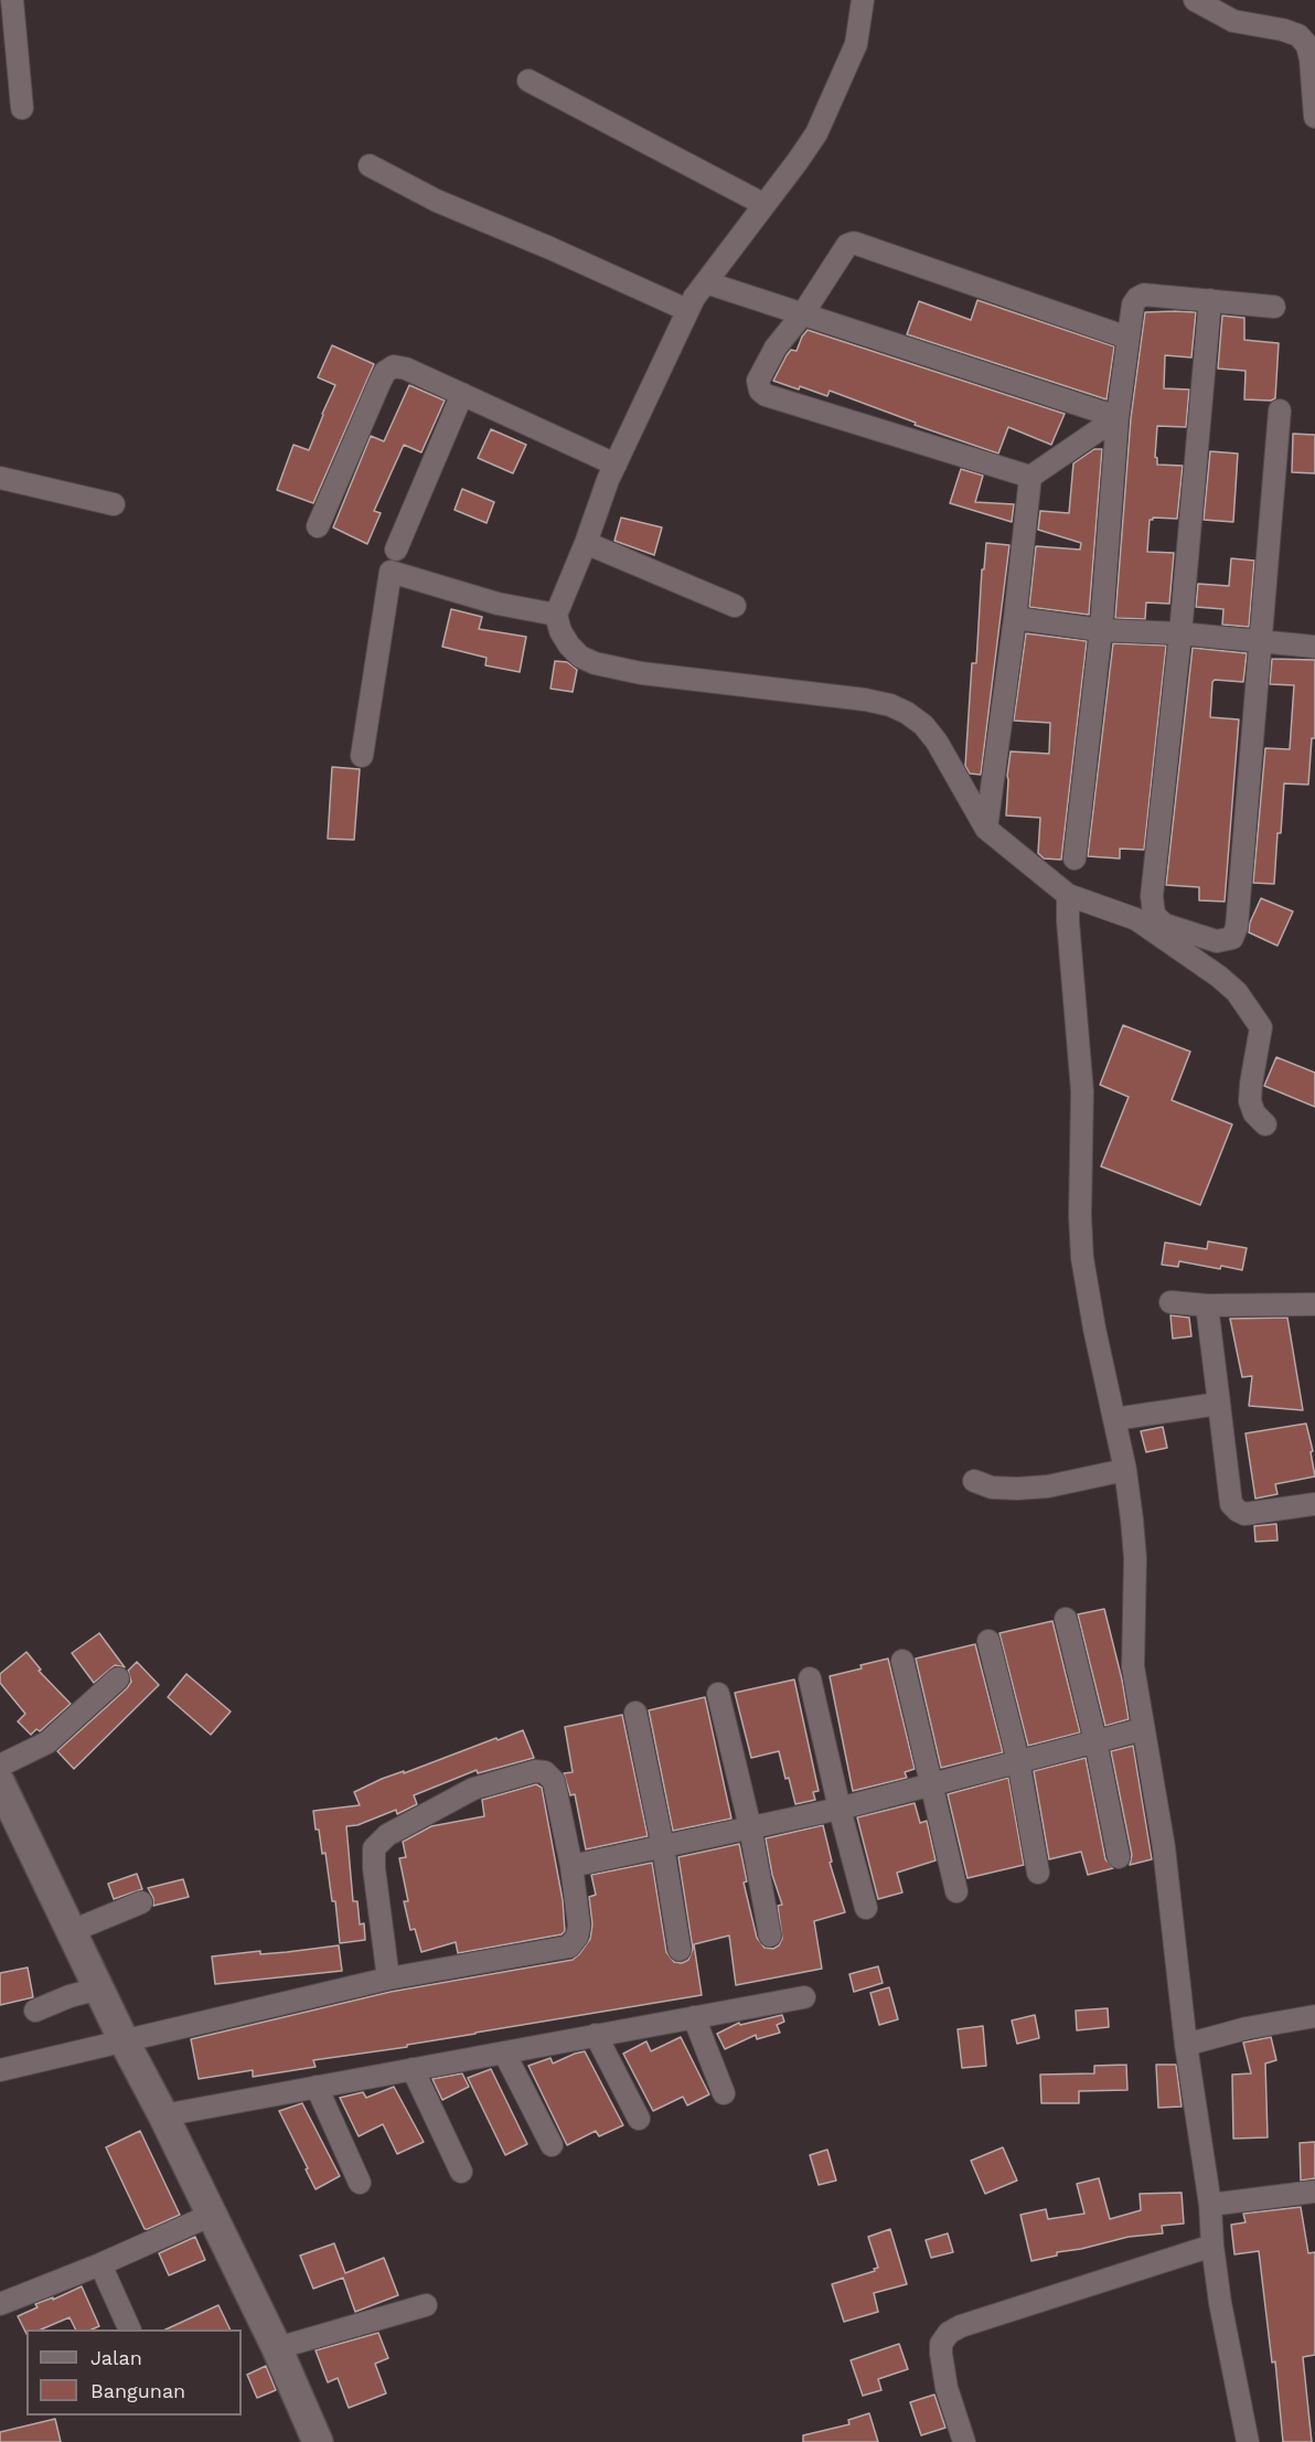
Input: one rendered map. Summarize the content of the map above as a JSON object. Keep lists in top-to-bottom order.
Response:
{
  "legend": ["Jalan", "Bangunan"]
}
